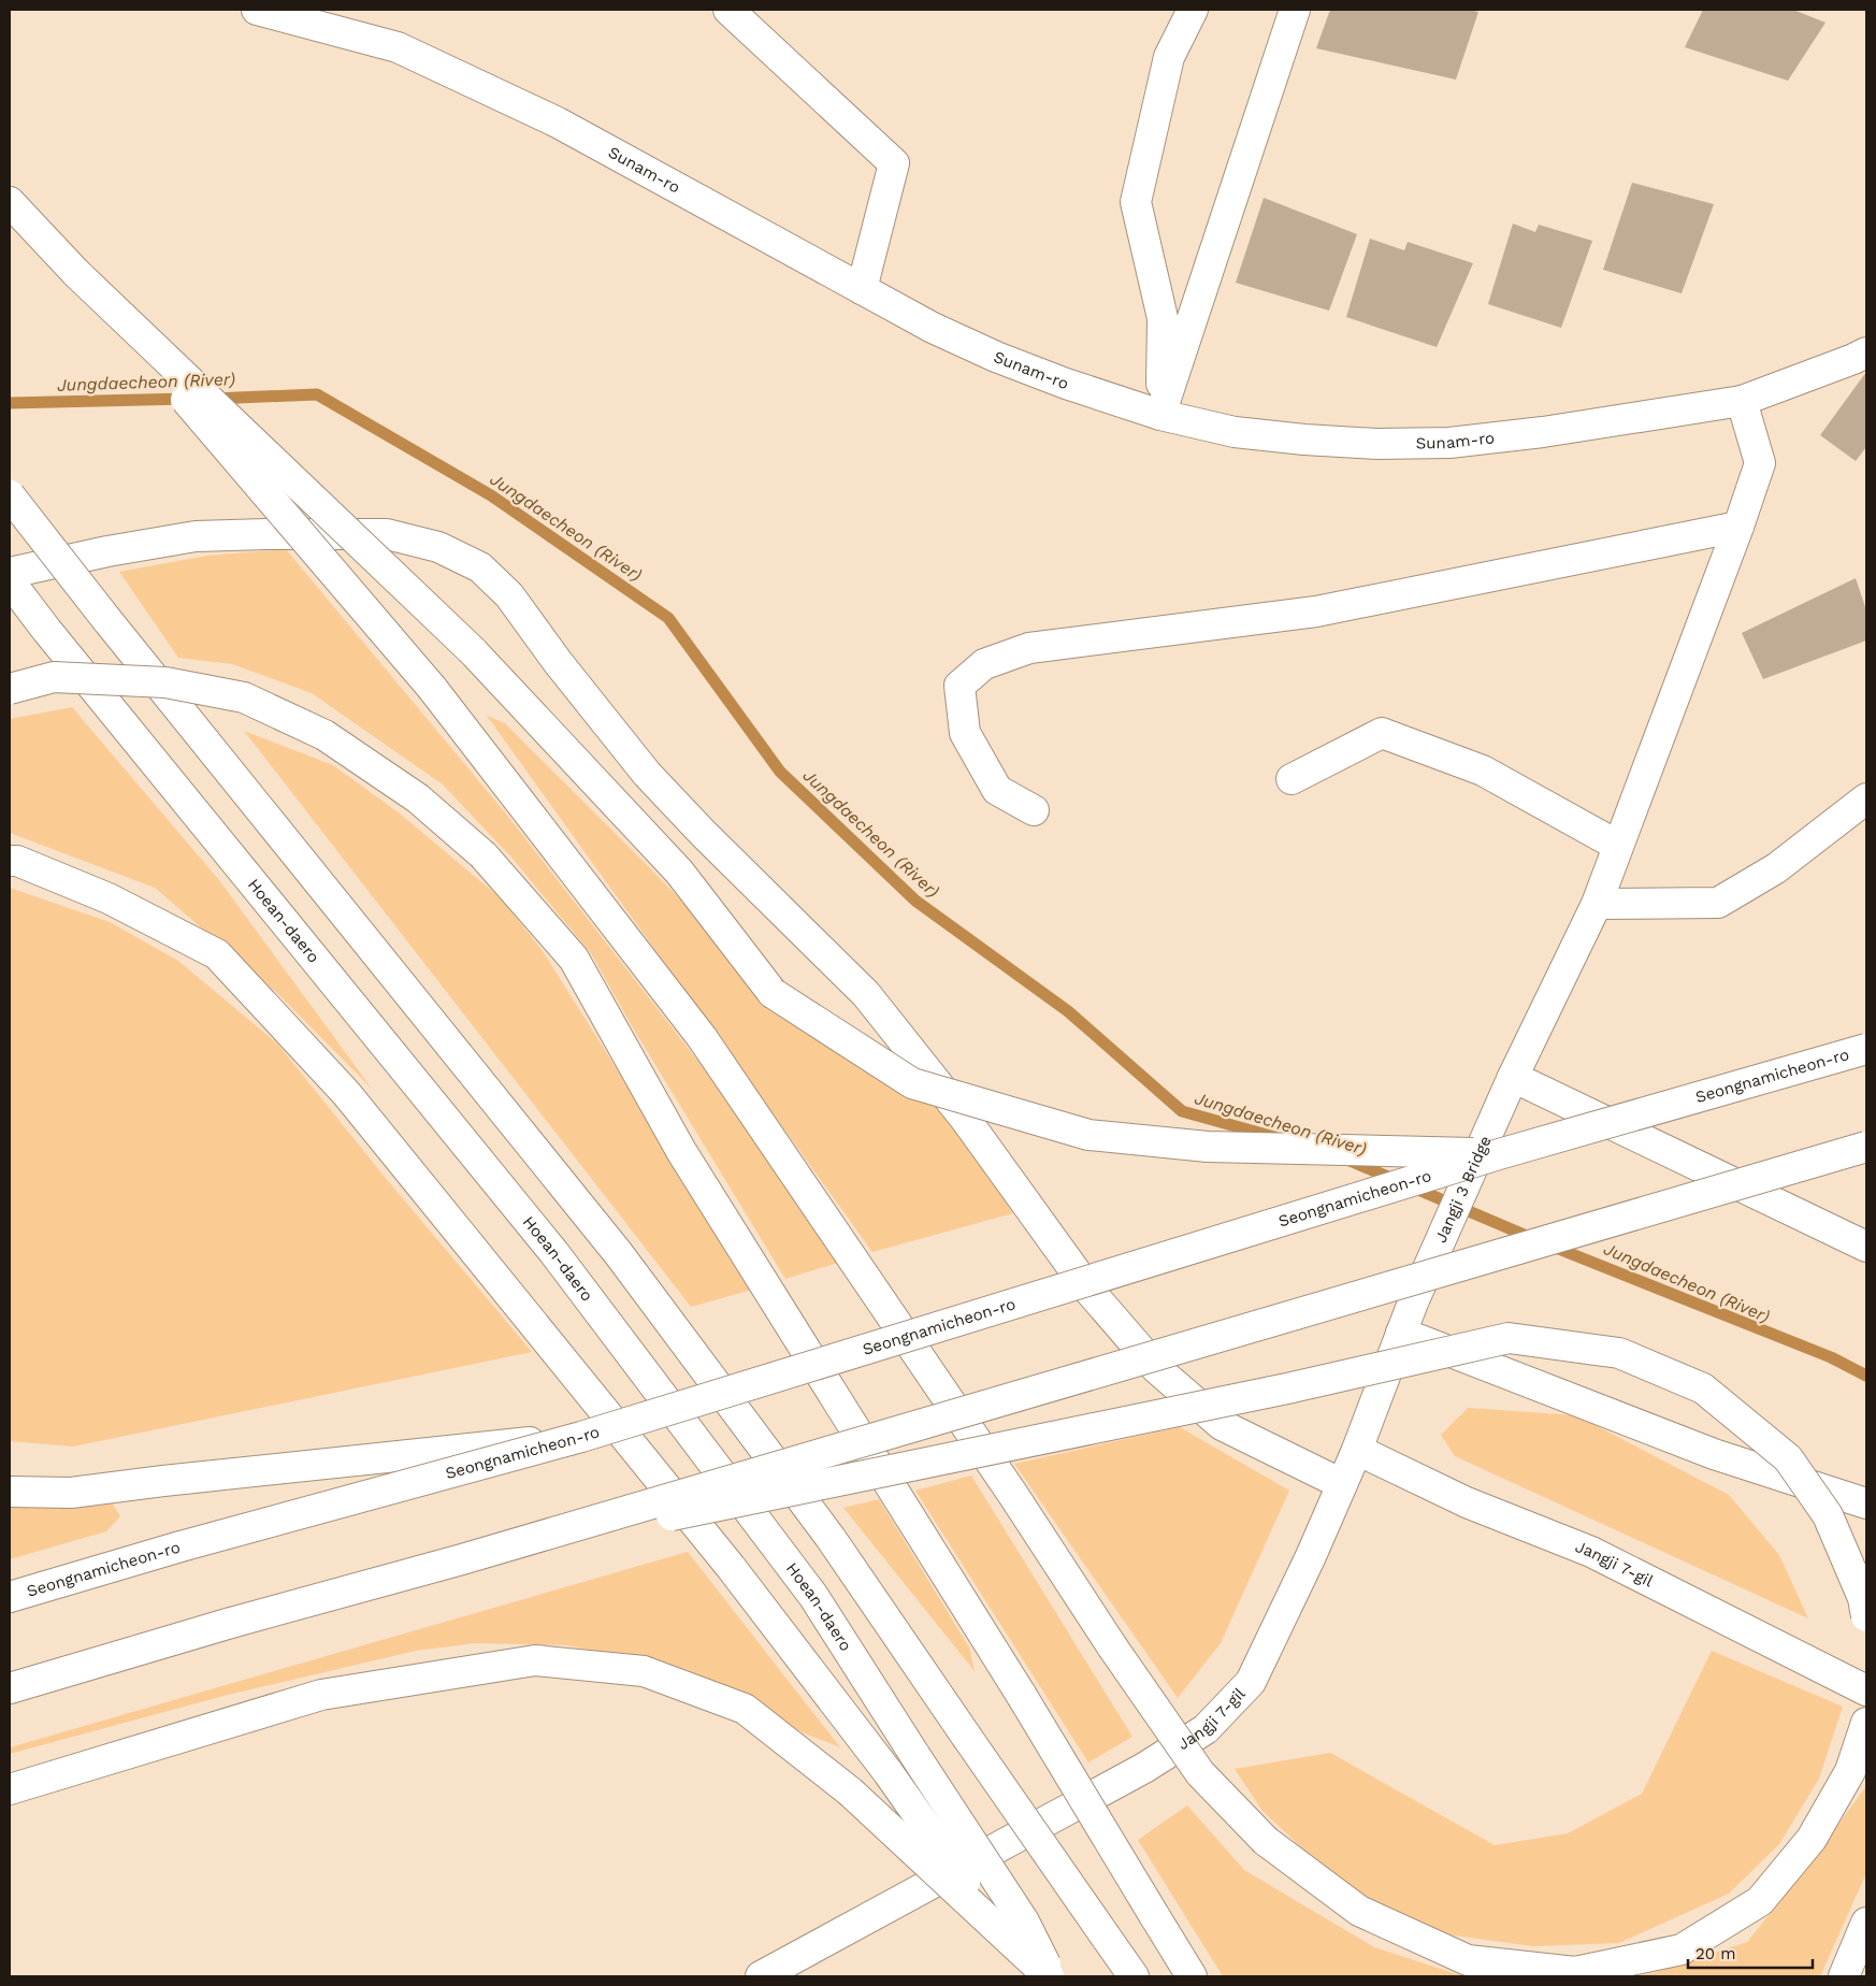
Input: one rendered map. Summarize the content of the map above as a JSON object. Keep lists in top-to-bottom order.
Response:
{
  "streets": {
    "main road": [
      "Sunam-ro",
      "Hoean-daero",
      "Seongnamicheon-ro",
      "Jangji 3 Bridge",
      "Jangji 7-gil"
    ]
  },
  "crossings": [
    ["Sunam-ro", "Jangji 3 Bridge"],
    ["Jangji 3 Bridge", "Jangji 7-gil"]
  ],
  "water": ["Jungdaecheon (River)"],
  "scale_bar": "20 m"
}
